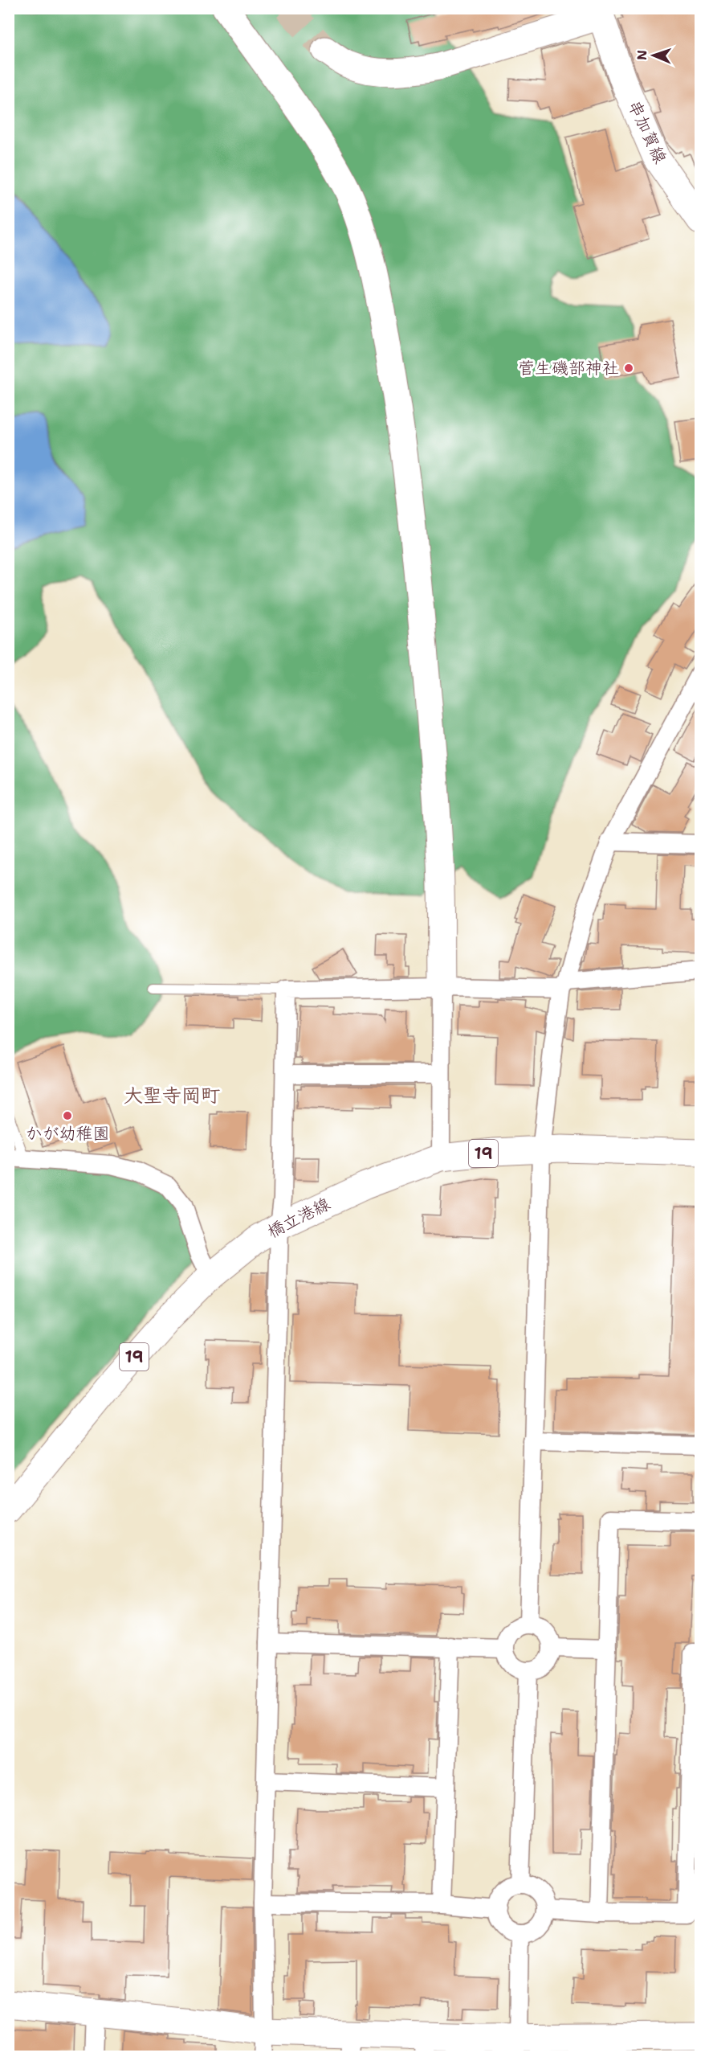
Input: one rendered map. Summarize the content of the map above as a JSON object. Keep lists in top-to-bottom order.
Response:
{
  "streets": {
    "street": ["串加賀線", "19", "橋立港線"]
  },
  "districts": ["大聖寺岡町"],
  "places": ["菅生磯部神社", "かが幼稚園"],
  "north": "left"
}
